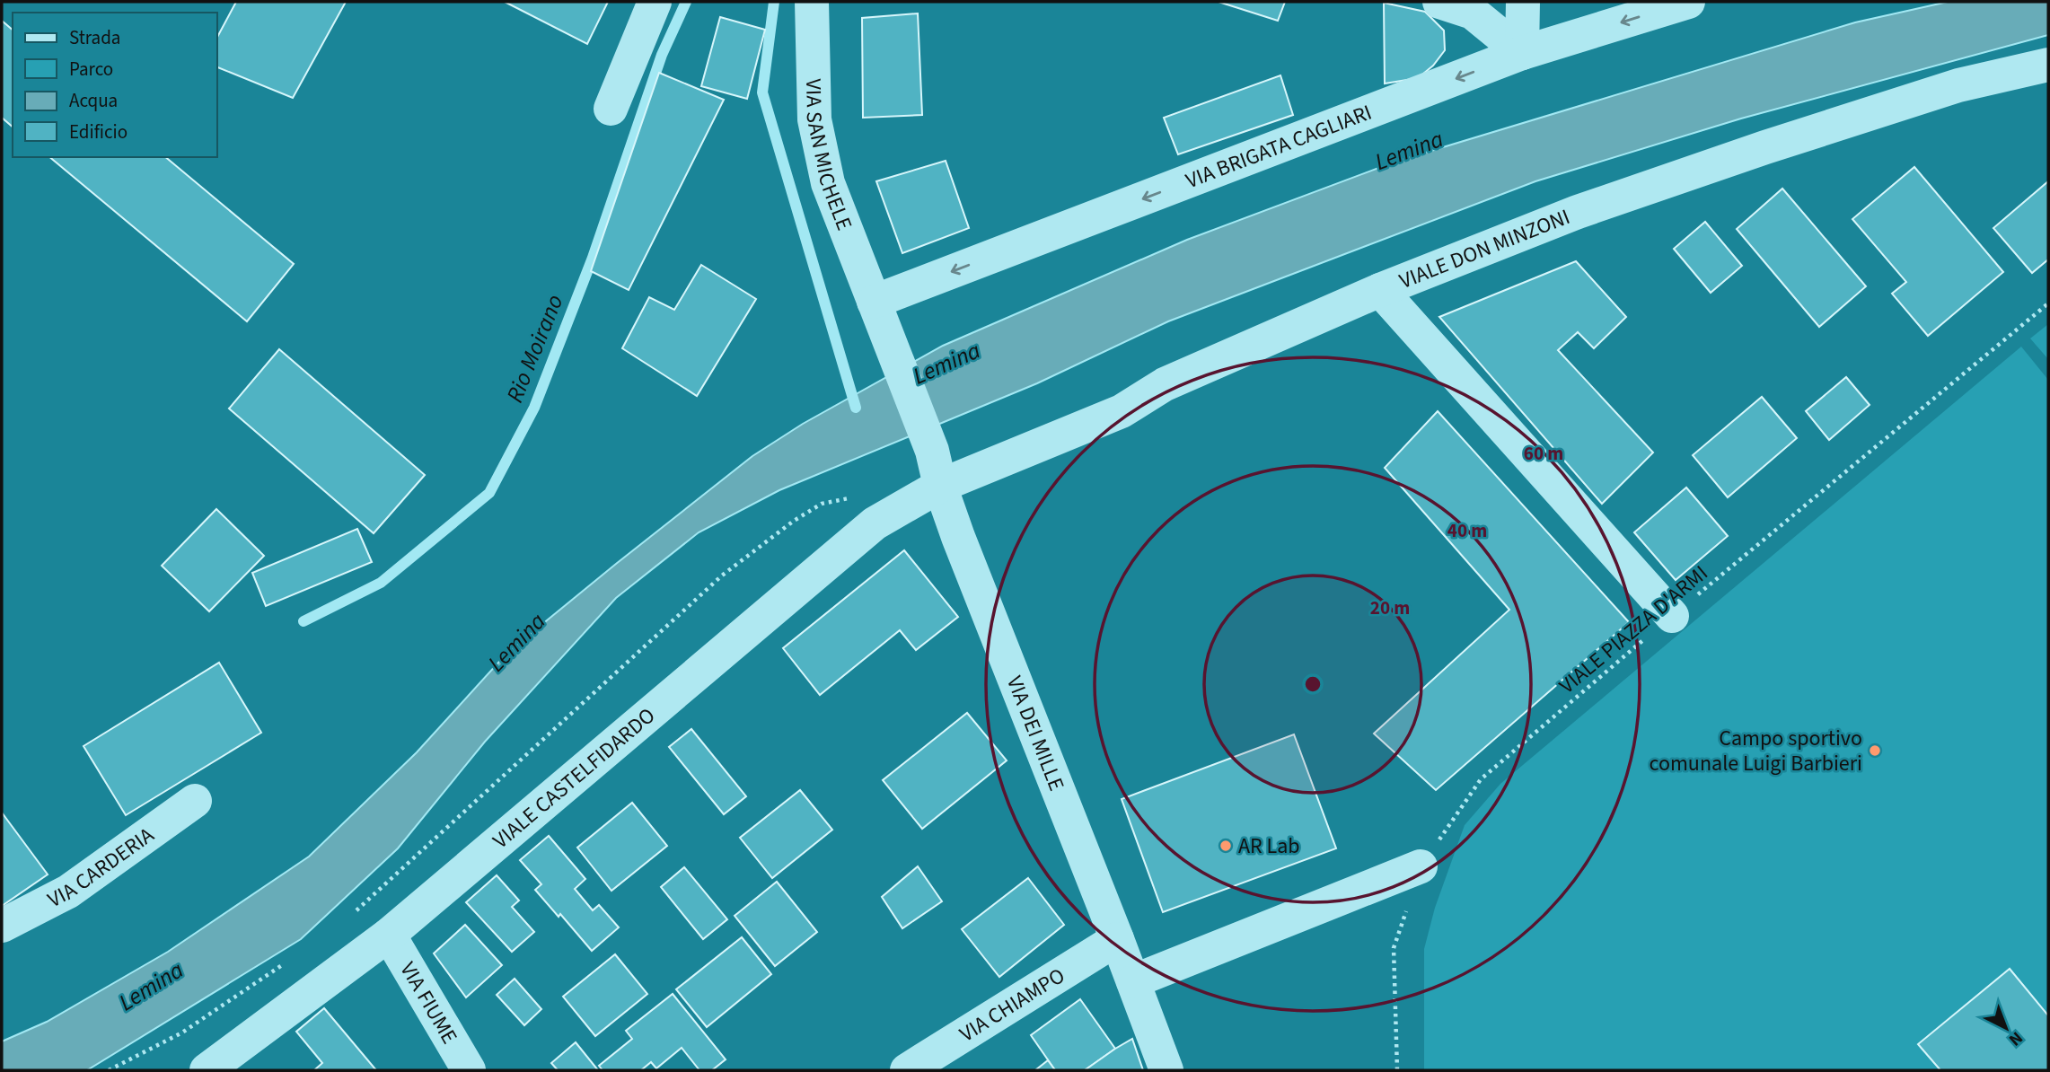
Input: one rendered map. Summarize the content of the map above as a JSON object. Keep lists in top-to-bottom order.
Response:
{
  "streets": {
    "street": [
      "VIA BRIGATA CAGLIARI",
      "VIA SAN MICHELE",
      "VIALE DON MINZONI",
      "VIA DEI MILLE",
      "VIALE CASTELFIDARDO",
      "VIA CARDERIA",
      "VIA FIUME",
      "VIA CHIAMPO"
    ],
    "path": ["VIALE PIAZZA D'ARMI"]
  },
  "crossings": [
    ["VIA BRIGATA CAGLIARI", "VIA SAN MICHELE"],
    ["VIA SAN MICHELE", "VIALE DON MINZONI"],
    ["VIA SAN MICHELE", "VIA DEI MILLE"],
    ["VIA SAN MICHELE", "VIALE CASTELFIDARDO"],
    ["VIALE DON MINZONI", "VIA DEI MILLE"],
    ["VIALE DON MINZONI", "VIALE CASTELFIDARDO"],
    ["VIA DEI MILLE", "VIALE CASTELFIDARDO"],
    ["VIA DEI MILLE", "VIA CHIAMPO"],
    ["VIALE CASTELFIDARDO", "VIA FIUME"]
  ],
  "one_way": ["VIA BRIGATA CAGLIARI"],
  "water": ["Lemina", "Rio Moirano"],
  "places": ["Campo sportivo comunale Luigi Barbieri", "AR Lab"],
  "legend": [
    "Strada",
    "Parco",
    "Acqua",
    "Edificio"
  ],
  "north": "bottom right",
  "rings": ["60 m", "40 m", "20 m"]
}
